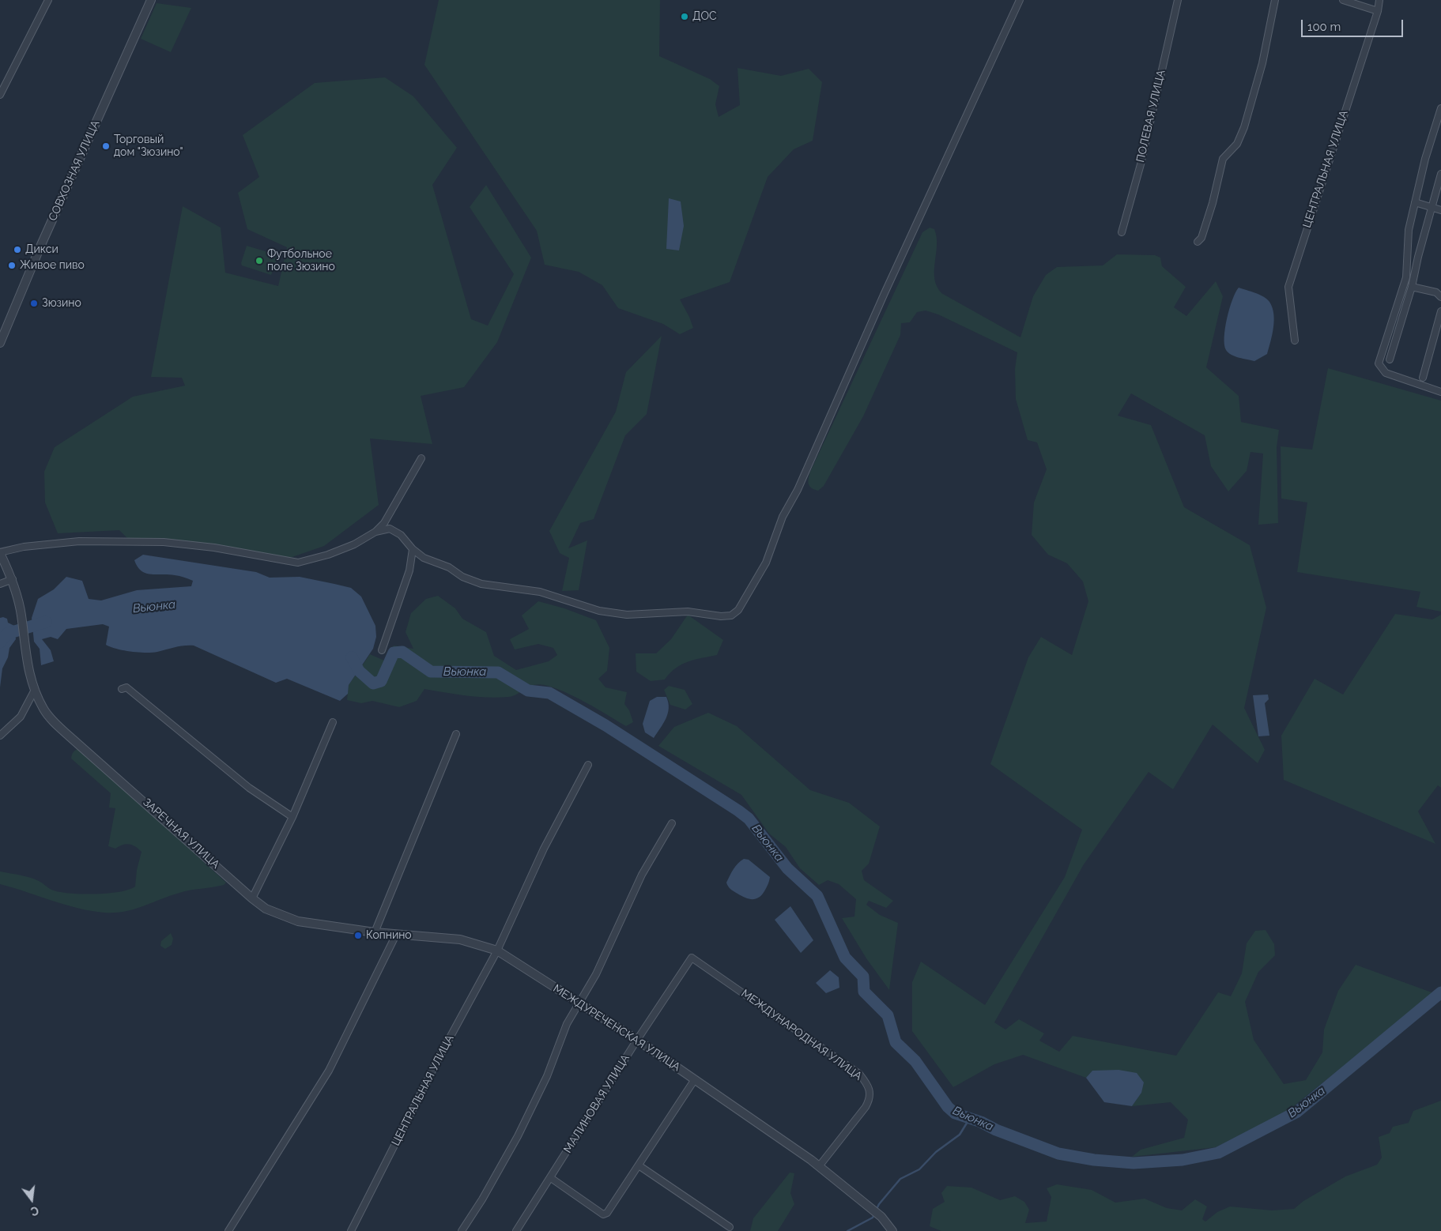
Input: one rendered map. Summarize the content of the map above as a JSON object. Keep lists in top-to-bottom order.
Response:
{
  "streets": {
    "street": [
      "ПОЛЕВАЯ УЛИЦА",
      "ЦЕНТРАЛЬНАЯ УЛИЦА",
      "СОВХОЗНАЯ УЛИЦА",
      "ЗАРЕЧНАЯ УЛИЦА",
      "МЕЖДУРЕЧЕНСКАЯ УЛИЦА",
      "МЕЖДУНАРОДНАЯ УЛИЦА",
      "МАЛИНОВАЯ УЛИЦА"
    ]
  },
  "crossings": [
    ["ЦЕНТРАЛЬНАЯ УЛИЦА", "МЕЖДУРЕЧЕНСКАЯ УЛИЦА"],
    ["ЗАРЕЧНАЯ УЛИЦА", "МЕЖДУРЕЧЕНСКАЯ УЛИЦА"],
    ["МЕЖДУРЕЧЕНСКАЯ УЛИЦА", "МЕЖДУНАРОДНАЯ УЛИЦА"],
    ["МЕЖДУРЕЧЕНСКАЯ УЛИЦА", "МАЛИНОВАЯ УЛИЦА"],
    ["МЕЖДУНАРОДНАЯ УЛИЦА", "МАЛИНОВАЯ УЛИЦА"]
  ],
  "water": ["Вьюнка"],
  "places": [
    "ДОС",
    "Торговый дом \"Зюзино\"",
    "Дикси",
    "Футбольное поле Зюзино",
    "Живое пиво",
    "Зюзино",
    "Копнино"
  ],
  "scale_bar": "100 m",
  "north": "bottom"
}
